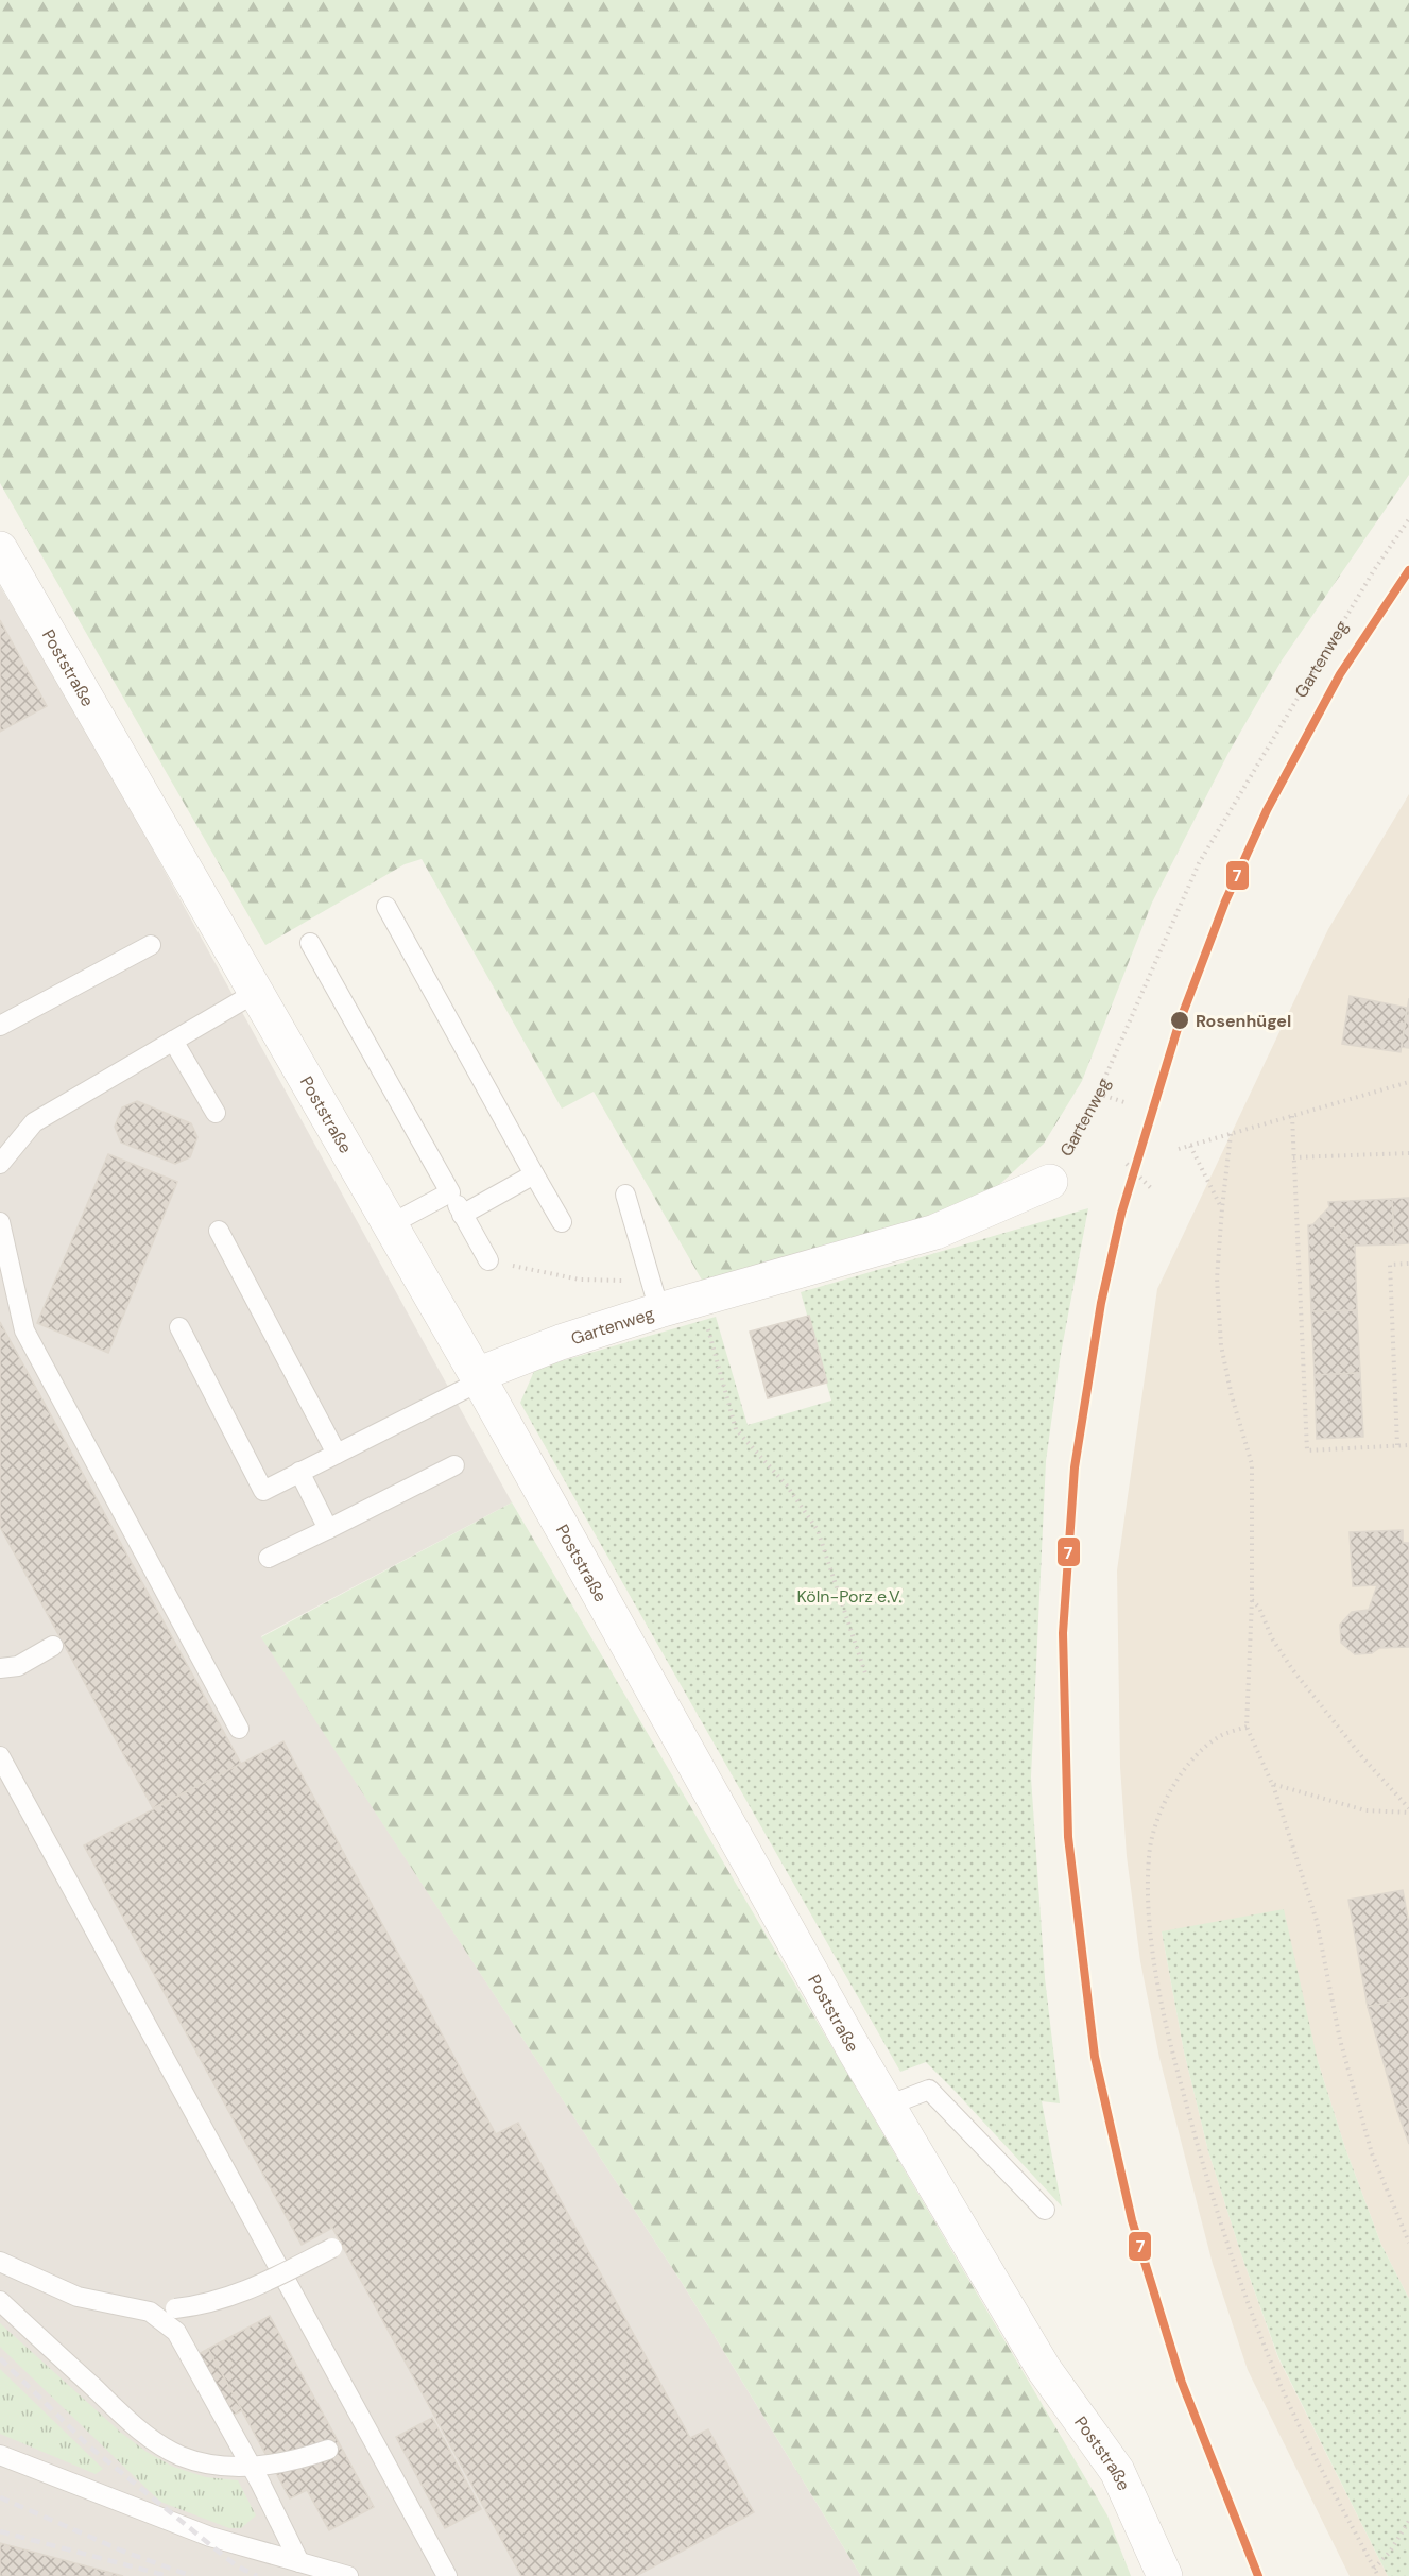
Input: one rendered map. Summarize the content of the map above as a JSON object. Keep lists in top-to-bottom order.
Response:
{
  "streets": {
    "street": ["Gartenweg", "Poststraße"]
  },
  "crossings": [
    ["Gartenweg", "Poststraße"]
  ],
  "parks": ["Köln-Porz e.V."],
  "places": ["Rosenhügel"],
  "lines": ["transit line 7"]
}
